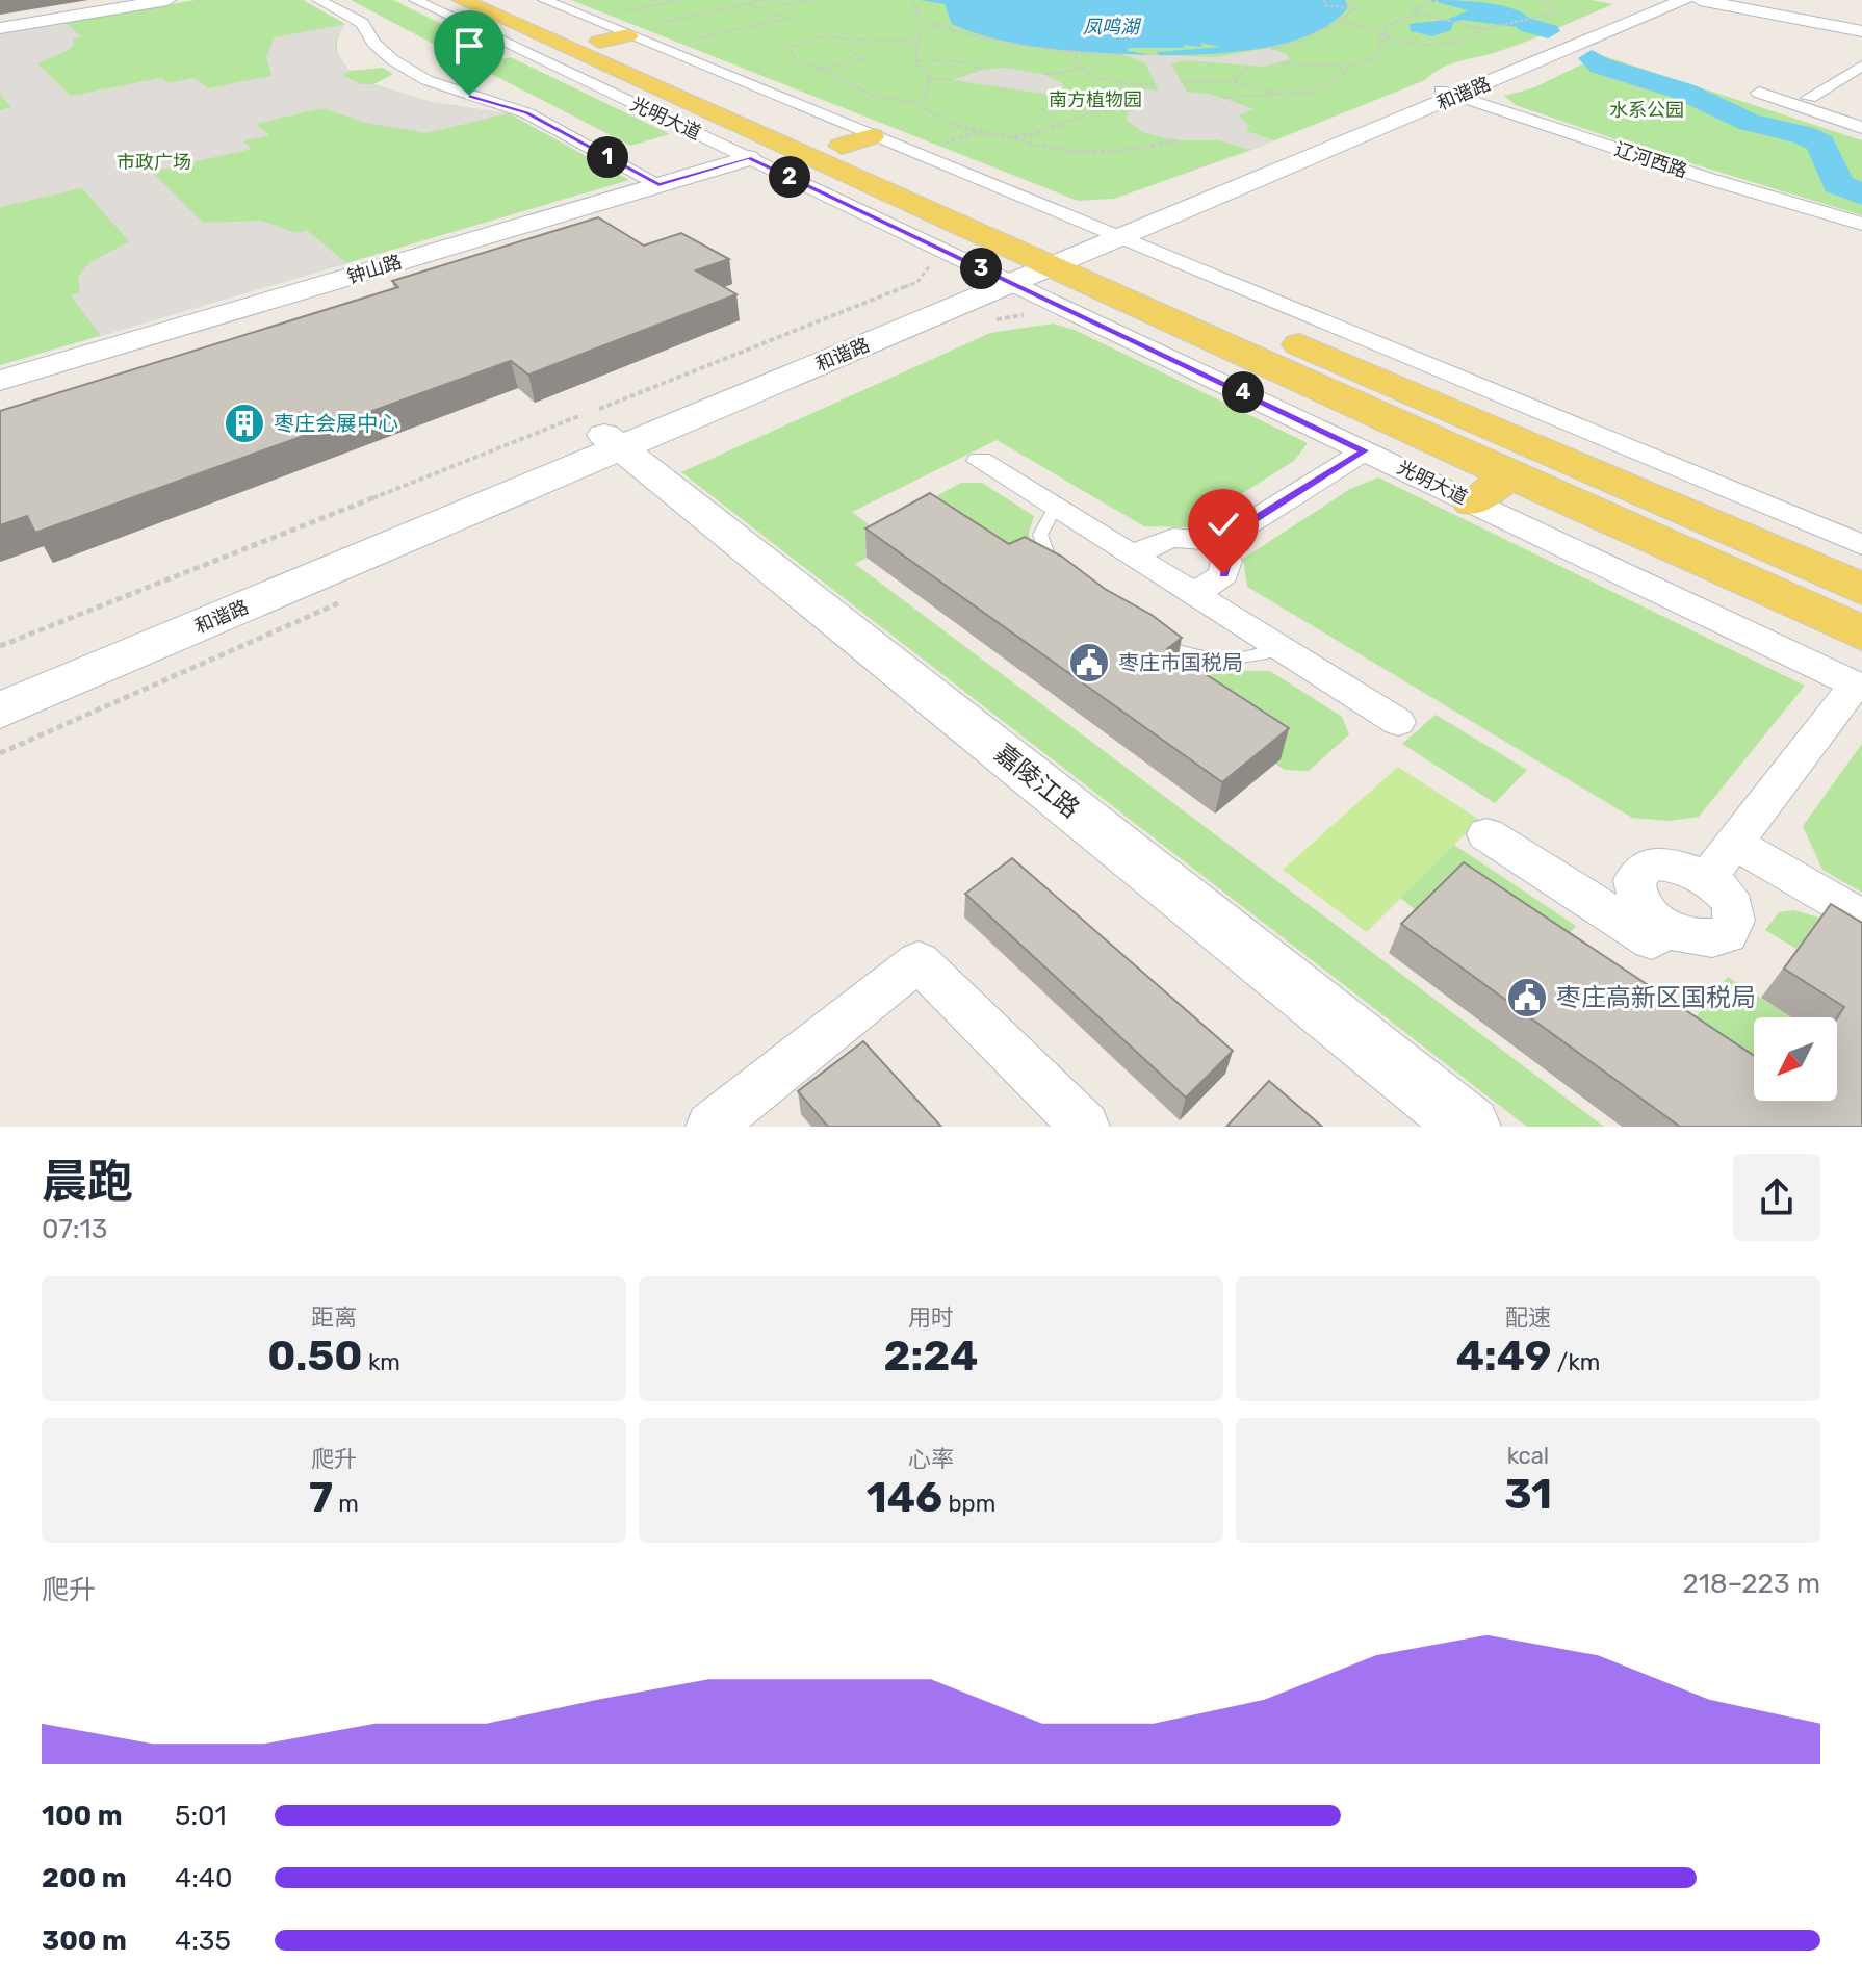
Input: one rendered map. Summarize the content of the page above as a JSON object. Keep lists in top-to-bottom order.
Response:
{
  "streets": {
    "main road": ["和谐路", "光明大道"],
    "street": ["辽河西路", "钟山路", "嘉陵江路"]
  },
  "crossings": [
    ["和谐路", "光明大道"],
    ["和谐路", "辽河西路"],
    ["和谐路", "嘉陵江路"],
    ["光明大道", "钟山路"]
  ],
  "water": ["凤鸣湖"],
  "parks": ["南方植物园", "水系公园", "市政广场"],
  "places": {
    "building": ["枣庄会展中心"],
    "public building": ["枣庄市国税局", "枣庄高新区国税局"]
  },
  "north": "bottom left",
  "page": {
    "pins": [
      "1",
      "2",
      "3",
      "4"
    ],
    "heading": ["晨跑", "07:13"],
    "stats": [
      ["距离", "0.50 km"],
      ["用时", "2:24"],
      ["配速", "4:49 /km"],
      ["爬升", "7 m"],
      ["心率", "146 bpm"],
      ["kcal", "31"]
    ],
    "chart": ["爬升", "218–223 m"],
    "list": [
      {
        "name": "100 m",
        "note": "5:01"
      },
      {
        "name": "200 m",
        "note": "4:40"
      },
      {
        "name": "300 m",
        "note": "4:35"
      }
    ]
  }
}
